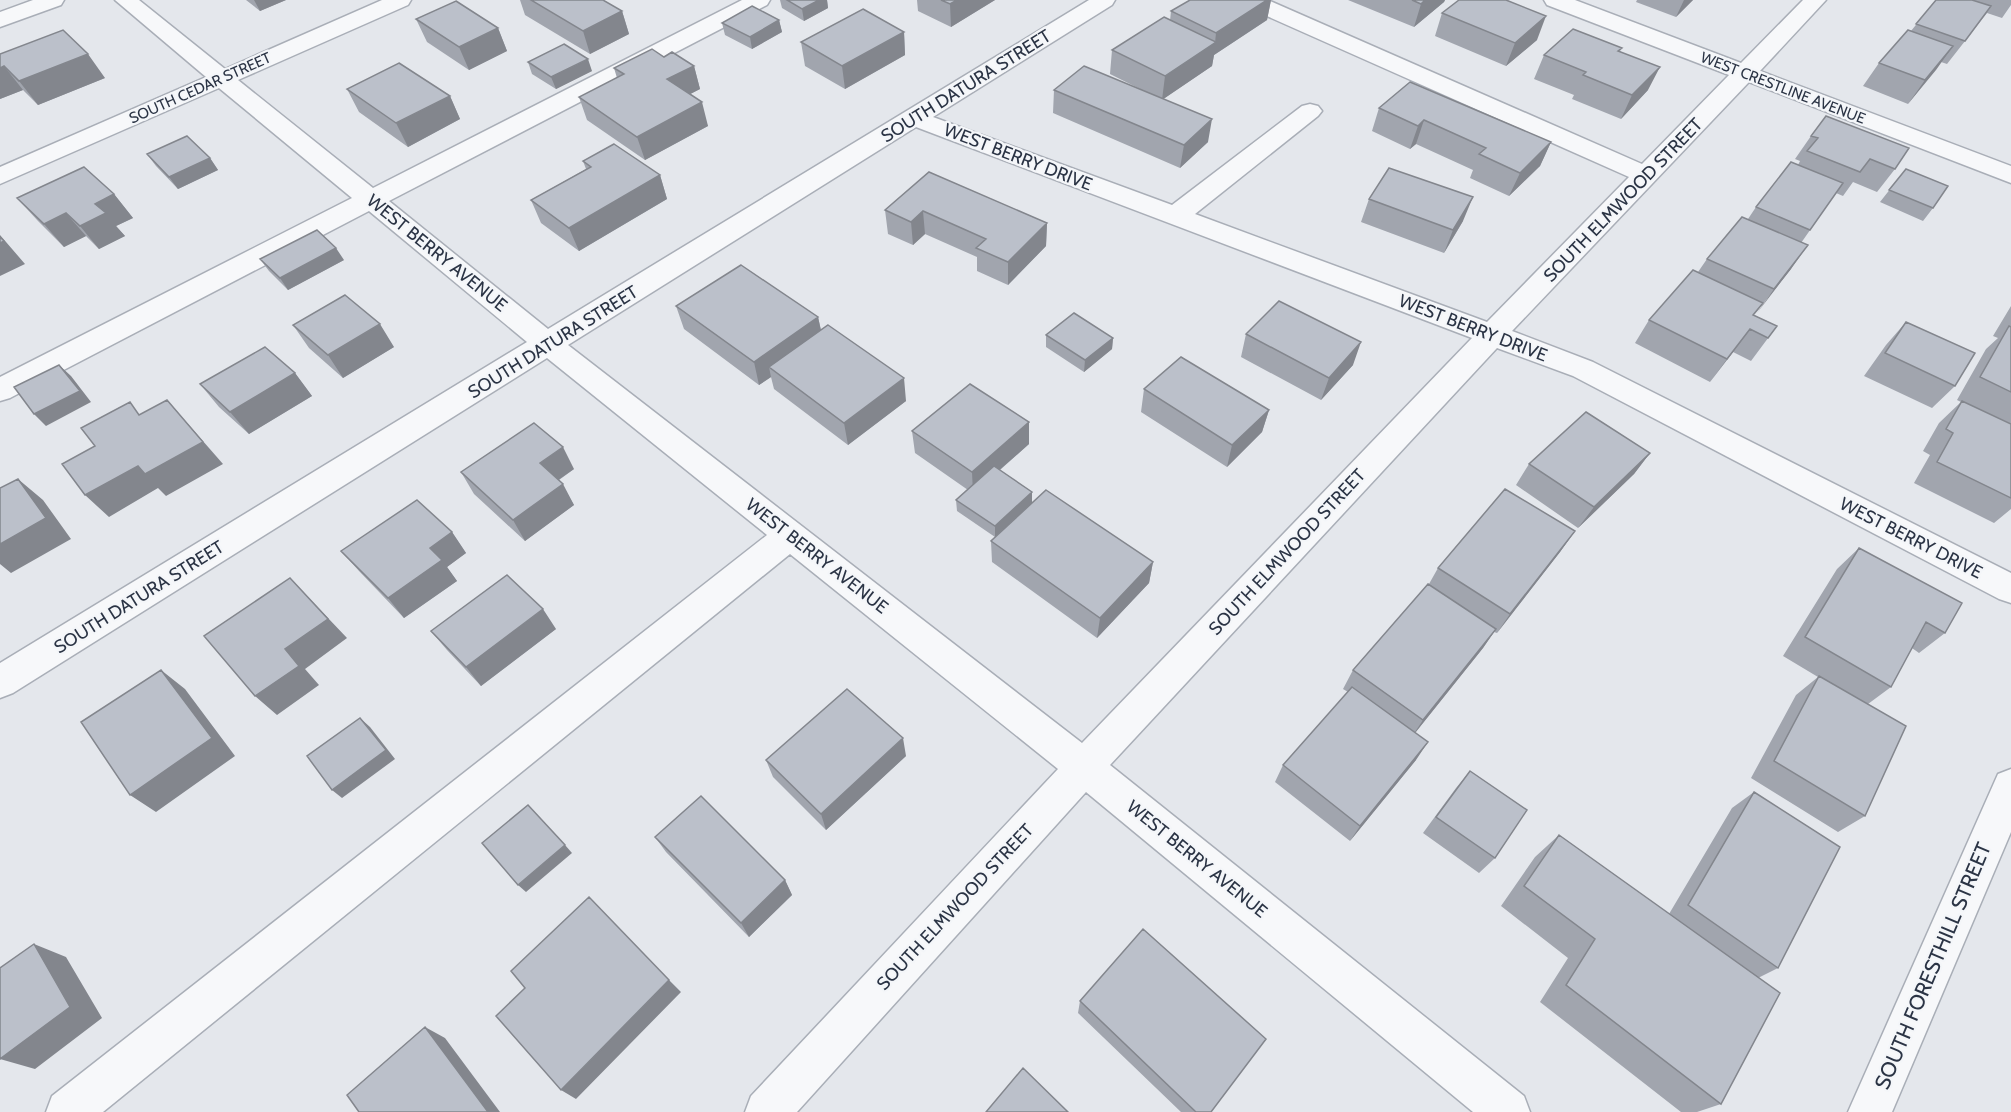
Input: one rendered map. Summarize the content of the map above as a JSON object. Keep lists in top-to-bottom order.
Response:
{
  "streets": {
    "street": [
      "SOUTH DATURA STREET",
      "SOUTH CEDAR STREET",
      "WEST CRESTLINE AVENUE",
      "WEST BERRY DRIVE",
      "SOUTH ELMWOOD STREET",
      "WEST BERRY AVENUE",
      "SOUTH FORESTHILL STREET"
    ]
  },
  "crossings": [
    ["SOUTH DATURA STREET", "WEST BERRY DRIVE"],
    ["SOUTH DATURA STREET", "WEST BERRY AVENUE"],
    ["SOUTH CEDAR STREET", "WEST BERRY AVENUE"],
    ["WEST CRESTLINE AVENUE", "SOUTH ELMWOOD STREET"],
    ["WEST BERRY DRIVE", "SOUTH ELMWOOD STREET"],
    ["SOUTH ELMWOOD STREET", "WEST BERRY AVENUE"]
  ]
}
